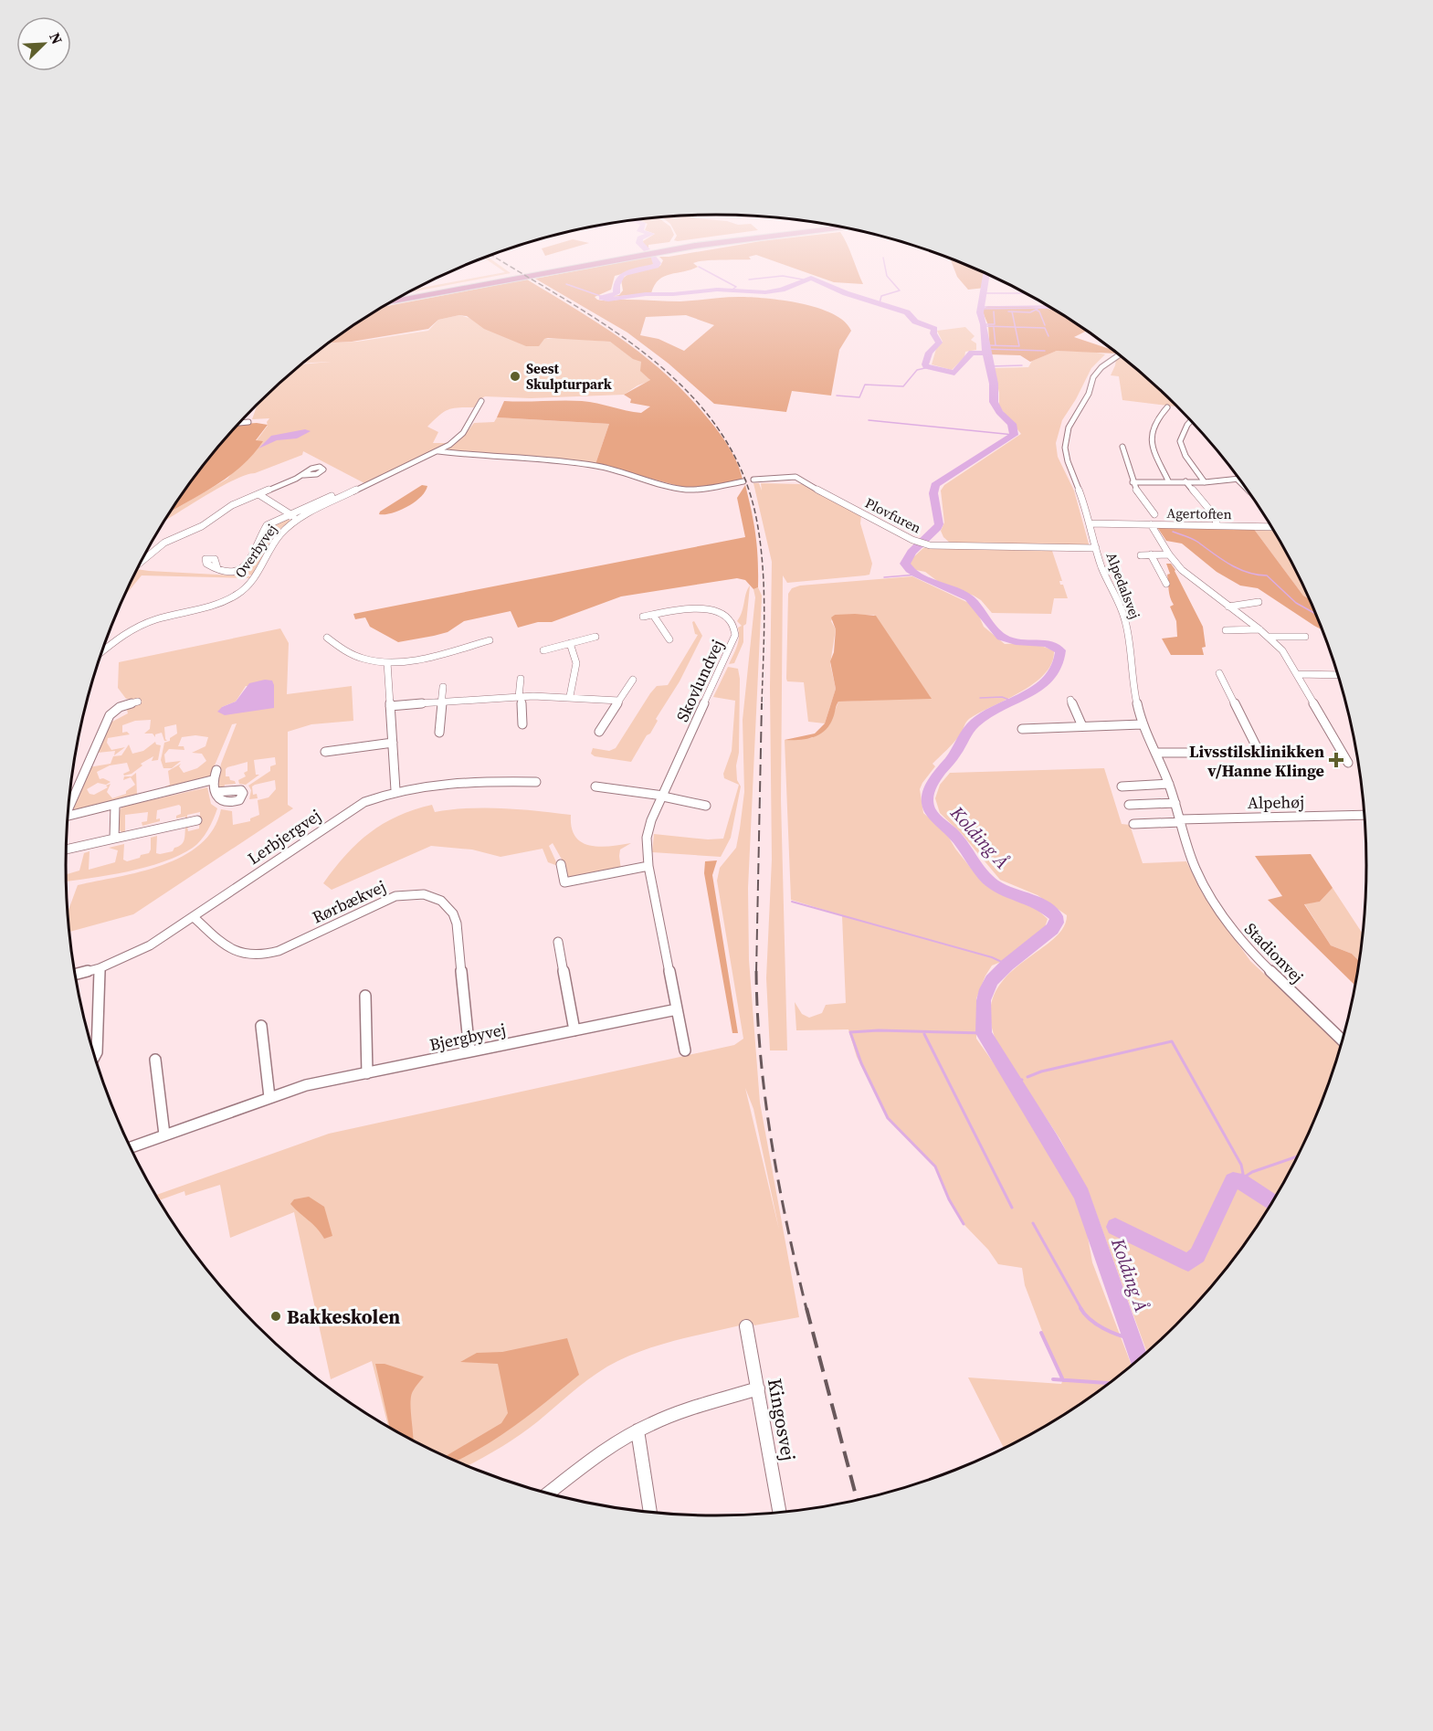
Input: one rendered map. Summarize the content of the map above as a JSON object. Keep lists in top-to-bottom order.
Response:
{
  "streets": {
    "street": [
      "Agertoften",
      "Plovfuren",
      "Overbyvej",
      "Alpedalsvej",
      "Skovlundvej",
      "Alpehøj",
      "Lerbjergvej",
      "Rørbækvej",
      "Stadionvej",
      "Bjergbyvej",
      "Kingosvej"
    ]
  },
  "crossings": [
    ["Agertoften", "Alpedalsvej"],
    ["Plovfuren", "Alpedalsvej"],
    ["Alpedalsvej", "Alpehøj"],
    ["Alpedalsvej", "Stadionvej"],
    ["Skovlundvej", "Bjergbyvej"],
    ["Lerbjergvej", "Rørbækvej"],
    ["Rørbækvej", "Bjergbyvej"]
  ],
  "water": ["Kolding Å"],
  "places": {
    "other": ["Seest Skulpturpark", "Bakkeskolen"],
    "health": ["Livsstilsklinikken v/Hanne Klinge"]
  },
  "north": "top right"
}
